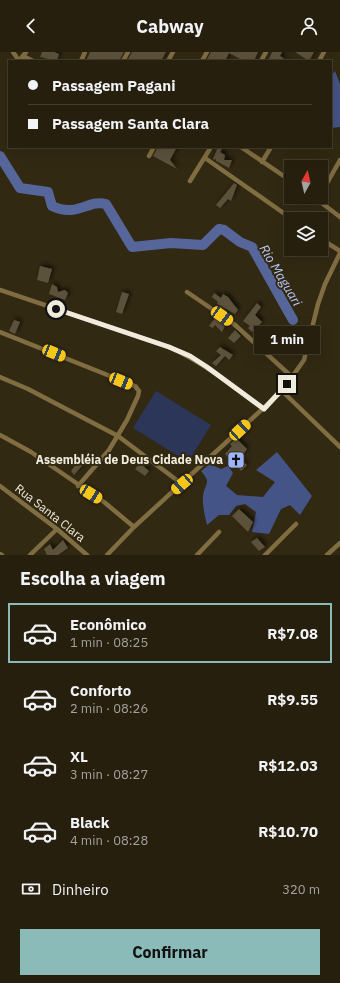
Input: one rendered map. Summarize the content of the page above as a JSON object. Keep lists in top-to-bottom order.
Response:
{
  "streets": {
    "street": ["Rua Santa Clara"]
  },
  "water": ["Rio Maguari"],
  "places": {
    "church": ["Assembléia de Deus Cidade Nova"]
  },
  "north": "top",
  "page": {
    "header": "Cabway",
    "banner": ["Passagem Pagani", "Passagem Santa Clara"],
    "bubble": "1 min",
    "heading": "Escolha a viagem",
    "list": [
      {
        "name": "Econômico",
        "note": "1 min · 08:25",
        "value": "R$7.08"
      },
      {
        "name": "Conforto",
        "note": "2 min · 08:26",
        "value": "R$9.55"
      },
      {
        "name": "XL",
        "note": "3 min · 08:27",
        "value": "R$12.03"
      },
      {
        "name": "Black",
        "note": "4 min · 08:28",
        "value": "R$10.70"
      }
    ],
    "pay": ["Dinheiro", "320 m"],
    "buttons": "Confirmar"
  }
}
